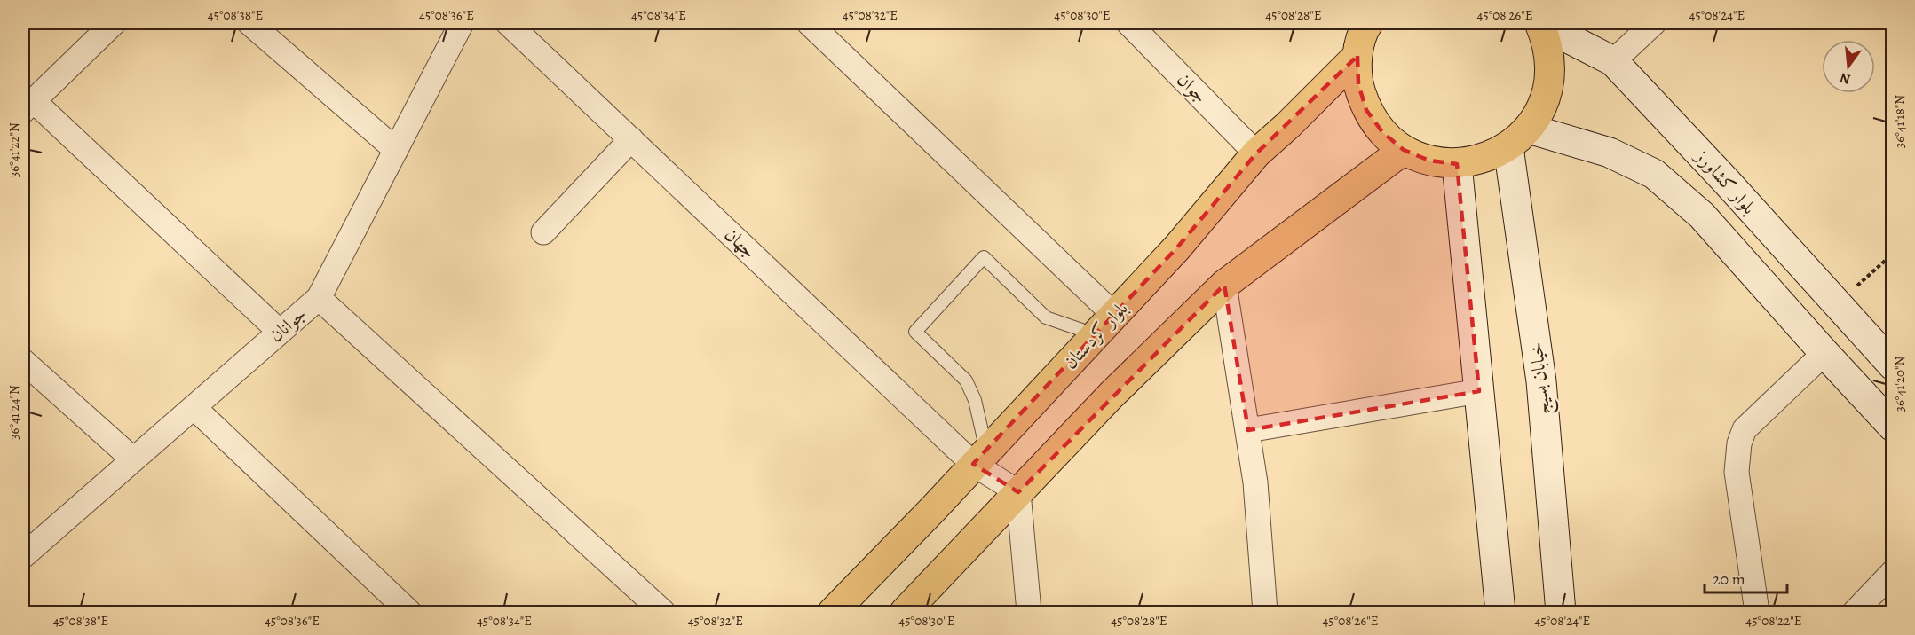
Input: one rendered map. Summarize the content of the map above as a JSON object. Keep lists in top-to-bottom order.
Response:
{
  "streets": {
    "main road": ["بلوار کشاورز", "بلوار کردستان", "خیابان بسیج"],
    "street": ["جوان", "جهان", "جوانان"]
  },
  "crossings": [
    ["جوان", "بلوار کردستان"],
    ["جهان", "بلوار کردستان"]
  ],
  "scale_bar": "20 m",
  "north": "bottom",
  "coordinates": [
    "45°08'38\"E",
    "45°08'36\"E",
    "45°08'34\"E",
    "45°08'32\"E",
    "45°08'30\"E",
    "45°08'28\"E",
    "45°08'26\"E",
    "45°08'24\"E",
    "36°41'18\"N",
    "36°41'22\"N",
    "36°41'20\"N",
    "36°41'24\"N",
    "45°08'22\"E"
  ]
}
